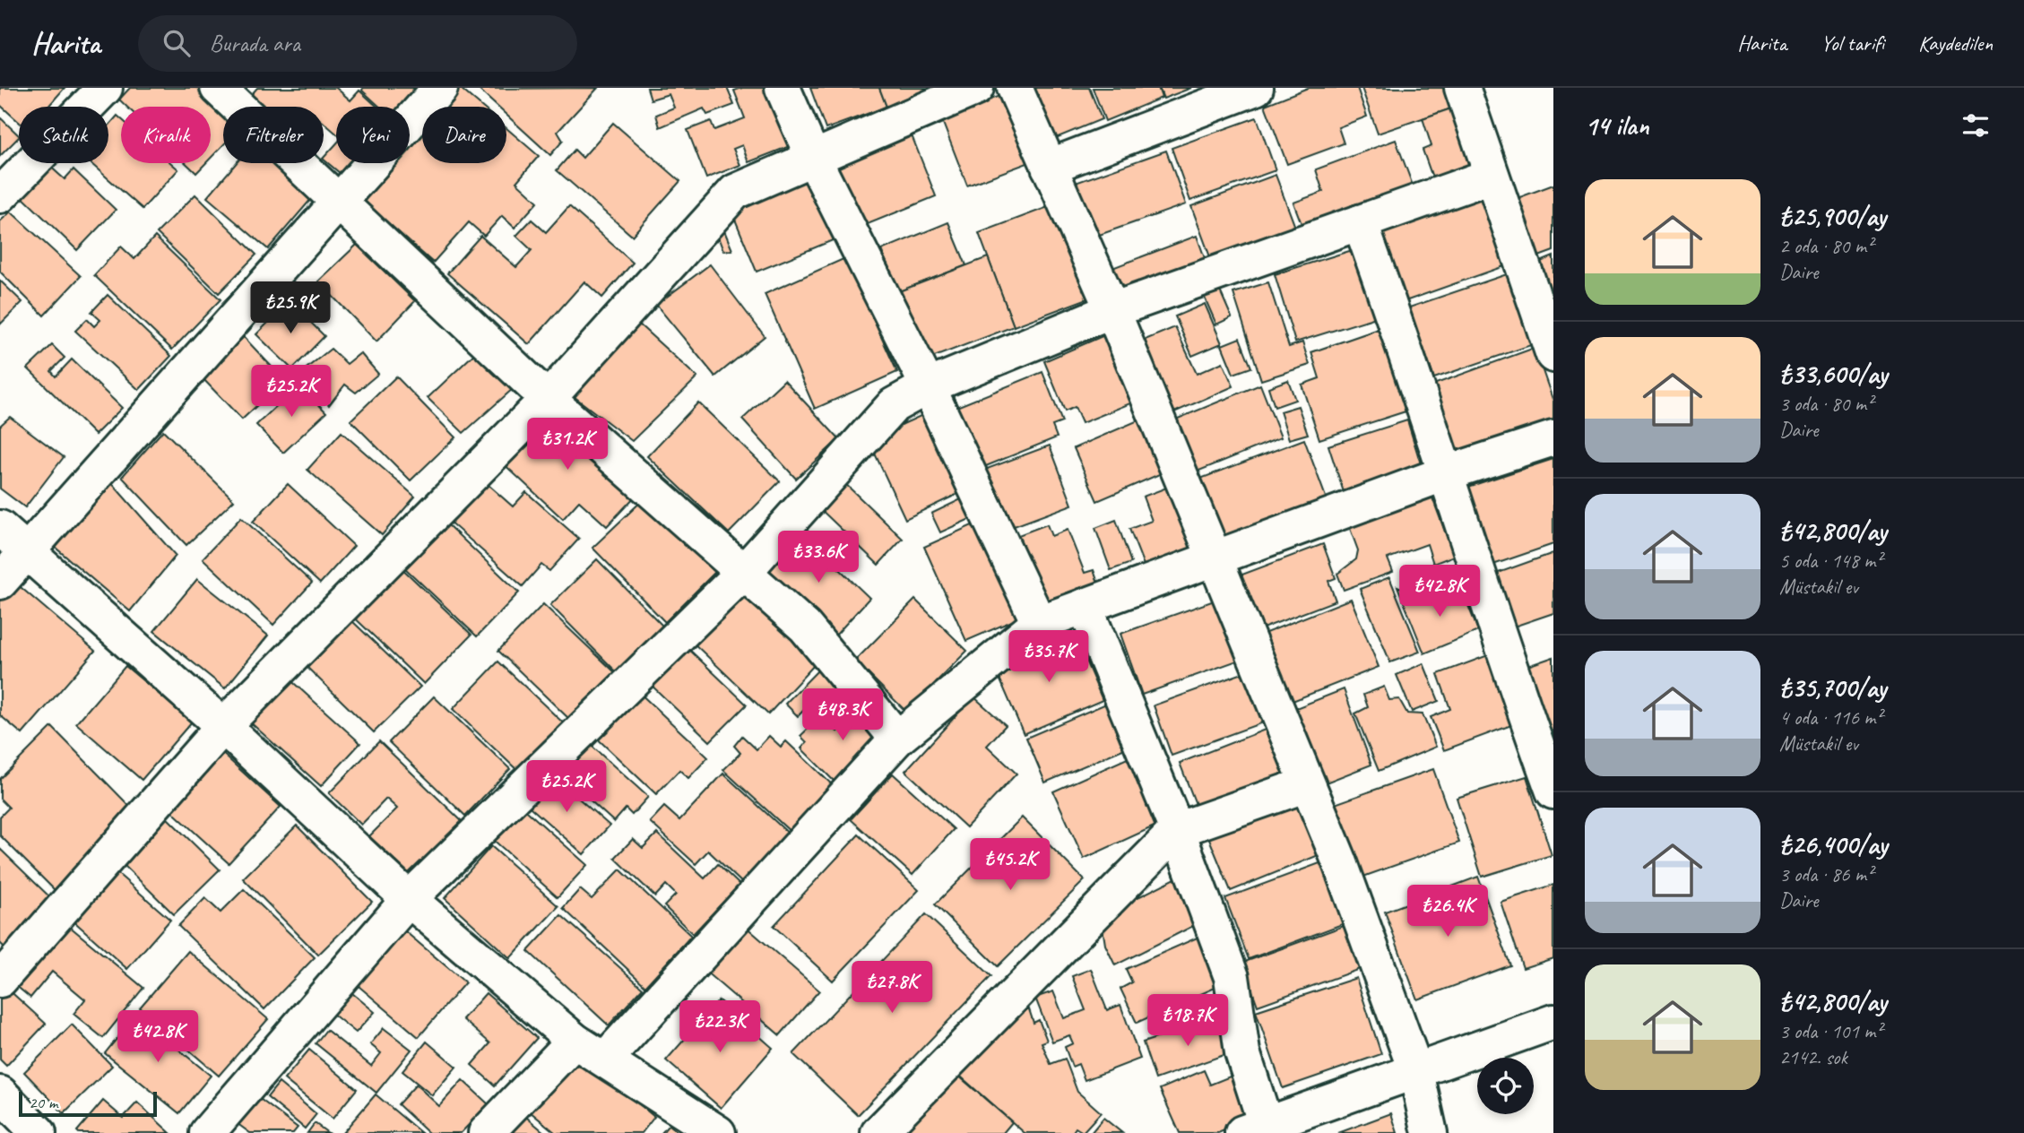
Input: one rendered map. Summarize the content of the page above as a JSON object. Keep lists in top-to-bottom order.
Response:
{
  "scale_bar": "20 m",
  "page": {
    "header": "Harita",
    "search": "Burada ara",
    "nav": ["Harita", "Yol tarifi", "Kaydedilen"],
    "heading": "14 ilan",
    "chip": [
      "Satılık",
      "Kiralık",
      "Filtreler",
      "Yeni",
      "Daire"
    ],
    "list": [
      {
        "name": "₺25,900/ay",
        "note": "2 oda · 80 m² · Daire"
      },
      {
        "name": "₺33,600/ay",
        "note": "3 oda · 80 m² · Daire"
      },
      {
        "name": "₺42,800/ay",
        "note": "5 oda · 148 m² · Müstakil ev"
      },
      {
        "name": "₺35,700/ay",
        "note": "4 oda · 116 m² · Müstakil ev"
      },
      {
        "name": "₺26,400/ay",
        "note": "3 oda · 86 m² · Daire"
      },
      {
        "name": "₺42,800/ay",
        "note": "3 oda · 101 m² · 2142. sok"
      }
    ],
    "price": [
      "₺25.9K",
      "₺25.2K",
      "₺31.2K",
      "₺33.6K",
      "₺42.8K",
      "₺35.7K",
      "₺48.3K",
      "₺25.2K",
      "₺45.2K",
      "₺26.4K",
      "₺27.8K",
      "₺18.7K",
      "₺22.3K",
      "₺42.8K"
    ],
    "scale": "20 m"
  }
}
